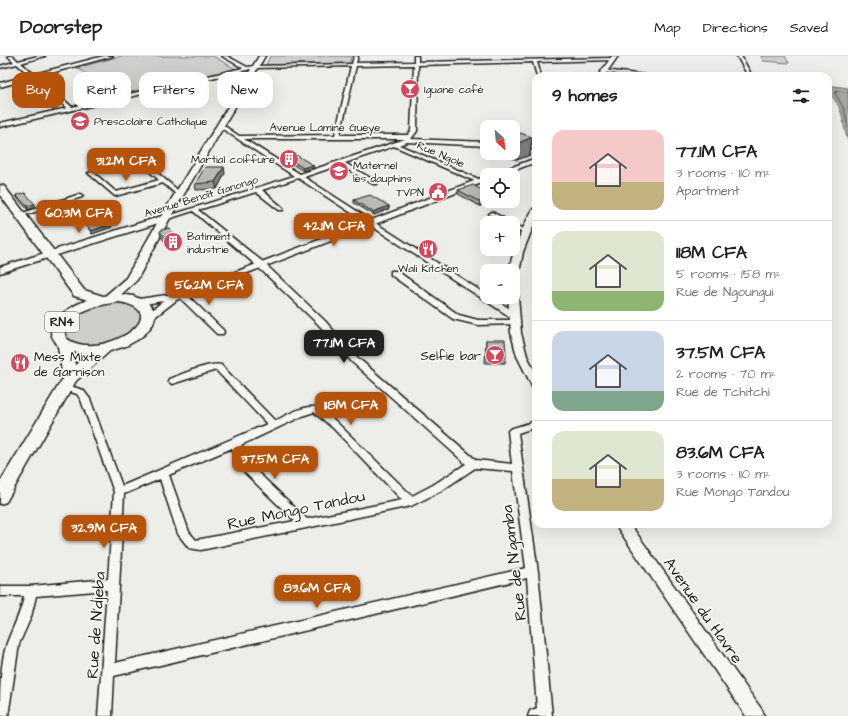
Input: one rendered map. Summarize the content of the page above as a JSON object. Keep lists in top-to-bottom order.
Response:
{
  "streets": {
    "highway": ["RN4"],
    "street": [
      "Avenue Lamine Gueye",
      "Rue Ngole",
      "Avenue Benoît Ganongo",
      "Rue Mongo Tandou",
      "Rue de N'gamba",
      "Avenue du Havre",
      "Rue de N'djeba"
    ]
  },
  "crossings": [
    ["Avenue Lamine Gueye", "Avenue Benoît Ganongo"],
    ["Rue Ngole", "Avenue Benoît Ganongo"],
    ["Avenue Benoît Ganongo", "RN4"],
    ["RN4", "Rue de N'djeba"]
  ],
  "places": {
    "bar": ["Iguane café", "Selfie bar"],
    "school or university": ["Prescolaire Catholique", "Maternel les dauphins"],
    "building": ["Martial coiffure", "Batiment industrie"],
    "public building": ["TVPN"],
    "restaurant": ["Wali Kitchen", "Mess Mixte de Garnison"]
  },
  "north": "bottom right",
  "page": {
    "header": "Doorstep",
    "nav": ["Map", "Directions", "Saved"],
    "chip": [
      "Buy",
      "Rent",
      "Filters",
      "New"
    ],
    "heading": "9 homes",
    "map_buttons": ["+", "−"],
    "list": [
      {
        "name": "77.1M CFA",
        "note": "3 rooms · 110 m² · Apartment"
      },
      {
        "name": "118M CFA",
        "note": "5 rooms · 158 m² · Rue de Ngoungui"
      },
      {
        "name": "37.5M CFA",
        "note": "2 rooms · 70 m² · Rue de Tchitchi"
      },
      {
        "name": "83.6M CFA",
        "note": "3 rooms · 110 m² · Rue Mongo Tandou"
      }
    ],
    "price": [
      "31.2M CFA",
      "60.3M CFA",
      "42.1M CFA",
      "56.2M CFA",
      "77.1M CFA",
      "118M CFA",
      "37.5M CFA",
      "32.9M CFA",
      "83.6M CFA"
    ]
  }
}
